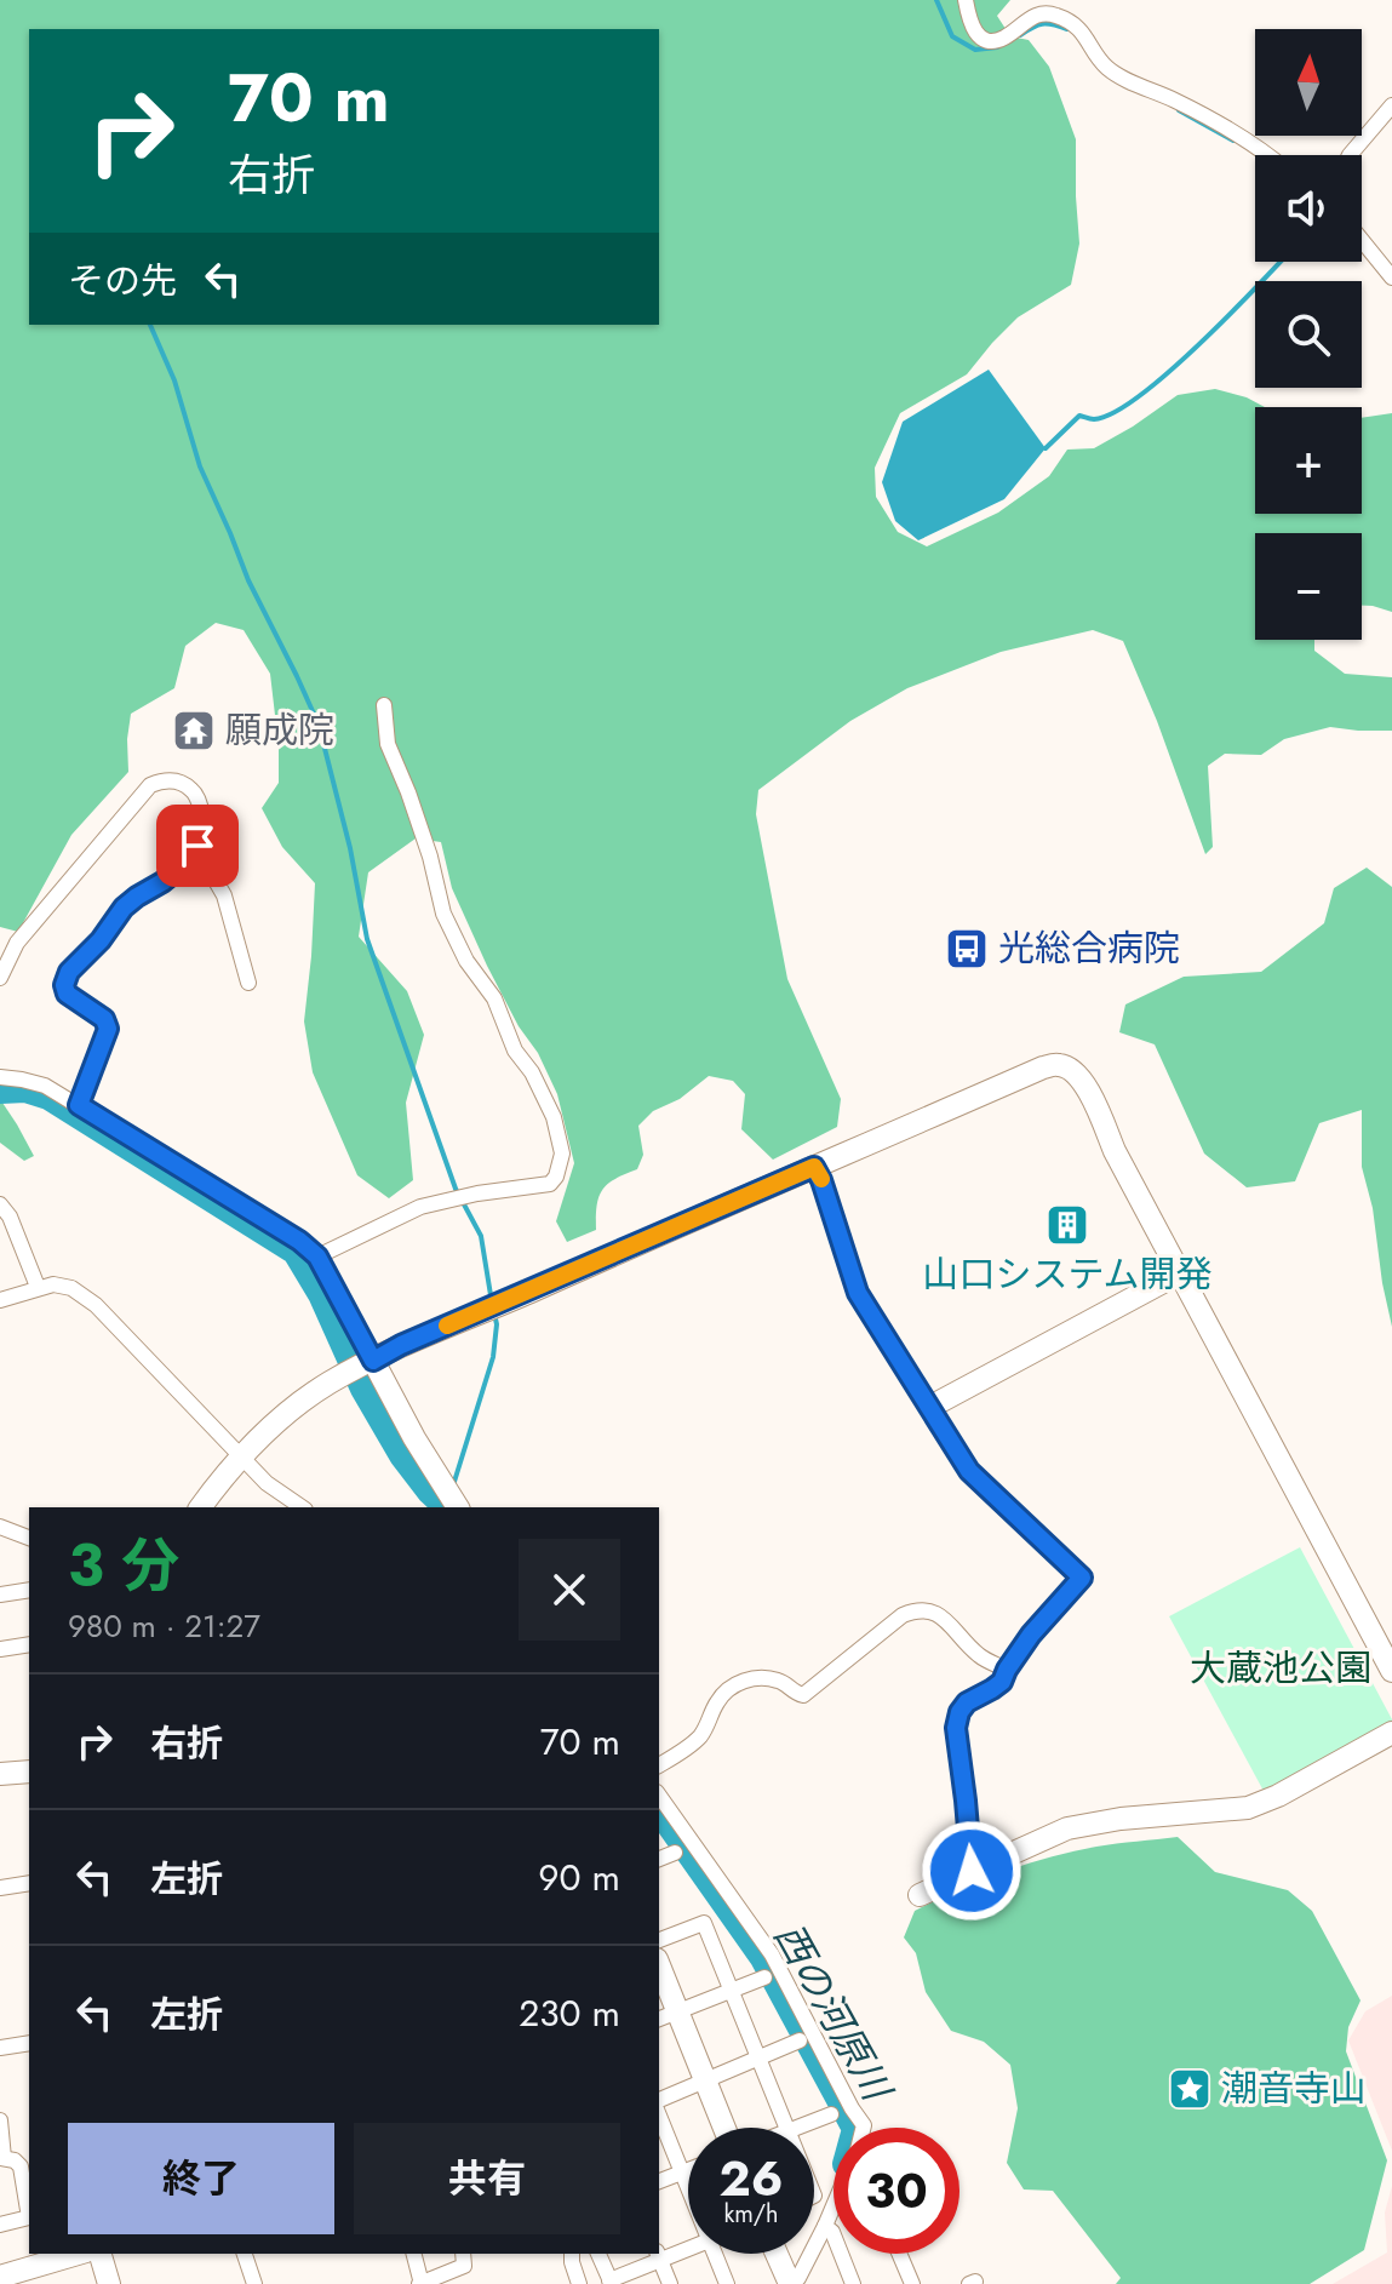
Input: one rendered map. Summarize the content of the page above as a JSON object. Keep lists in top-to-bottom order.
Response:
{
  "water": ["西の河原川"],
  "parks": ["大蔵池公園"],
  "places": {
    "temple": ["願成院"],
    "bus stop": ["光総合病院"],
    "building": ["山口システム開発"],
    "place": ["潮音寺山"]
  },
  "north": "top",
  "page": {
    "map_buttons": ["+", "−"],
    "turn": ["70 m", "右折"],
    "then": "その先",
    "heading": ["3 分", "980 m · 21:27"],
    "list": [
      {
        "name": "右折",
        "value": "70 m"
      },
      {
        "name": "左折",
        "value": "90 m"
      },
      {
        "name": "左折",
        "value": "230 m"
      }
    ],
    "buttons": ["終了", "共有"],
    "speed": "26 km/h",
    "limit": "30"
  }
}
